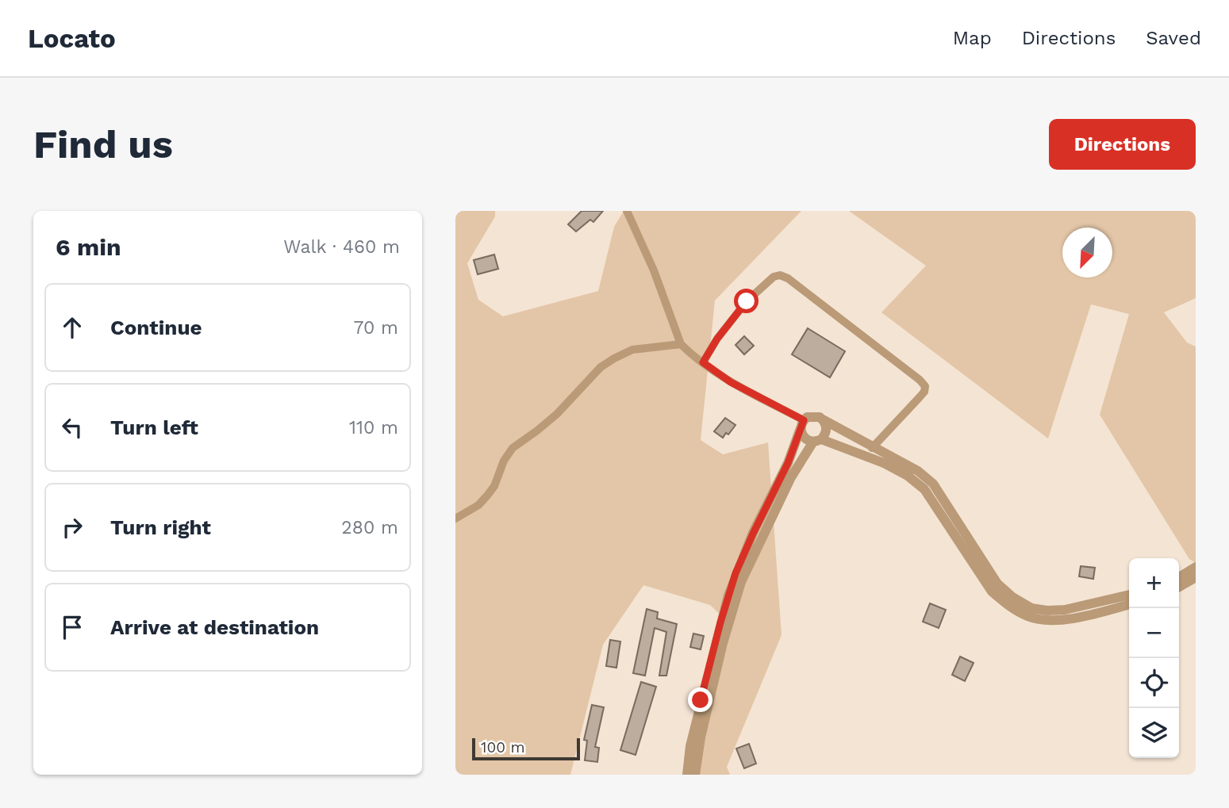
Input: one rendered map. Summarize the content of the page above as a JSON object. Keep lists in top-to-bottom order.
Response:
{
  "scale_bar": "100 m",
  "north": "bottom left",
  "page": {
    "header": "Locato",
    "nav": ["Map", "Directions", "Saved"],
    "buttons": "Directions",
    "title": "Find us",
    "heading": ["6 min", "Walk · 460 m"],
    "list": [
      ["Continue", "70 m"],
      ["Turn left", "110 m"],
      ["Turn right", "280 m"],
      "Arrive at destination"
    ],
    "map_buttons": ["+", "−"],
    "scale": "100 m"
  }
}
